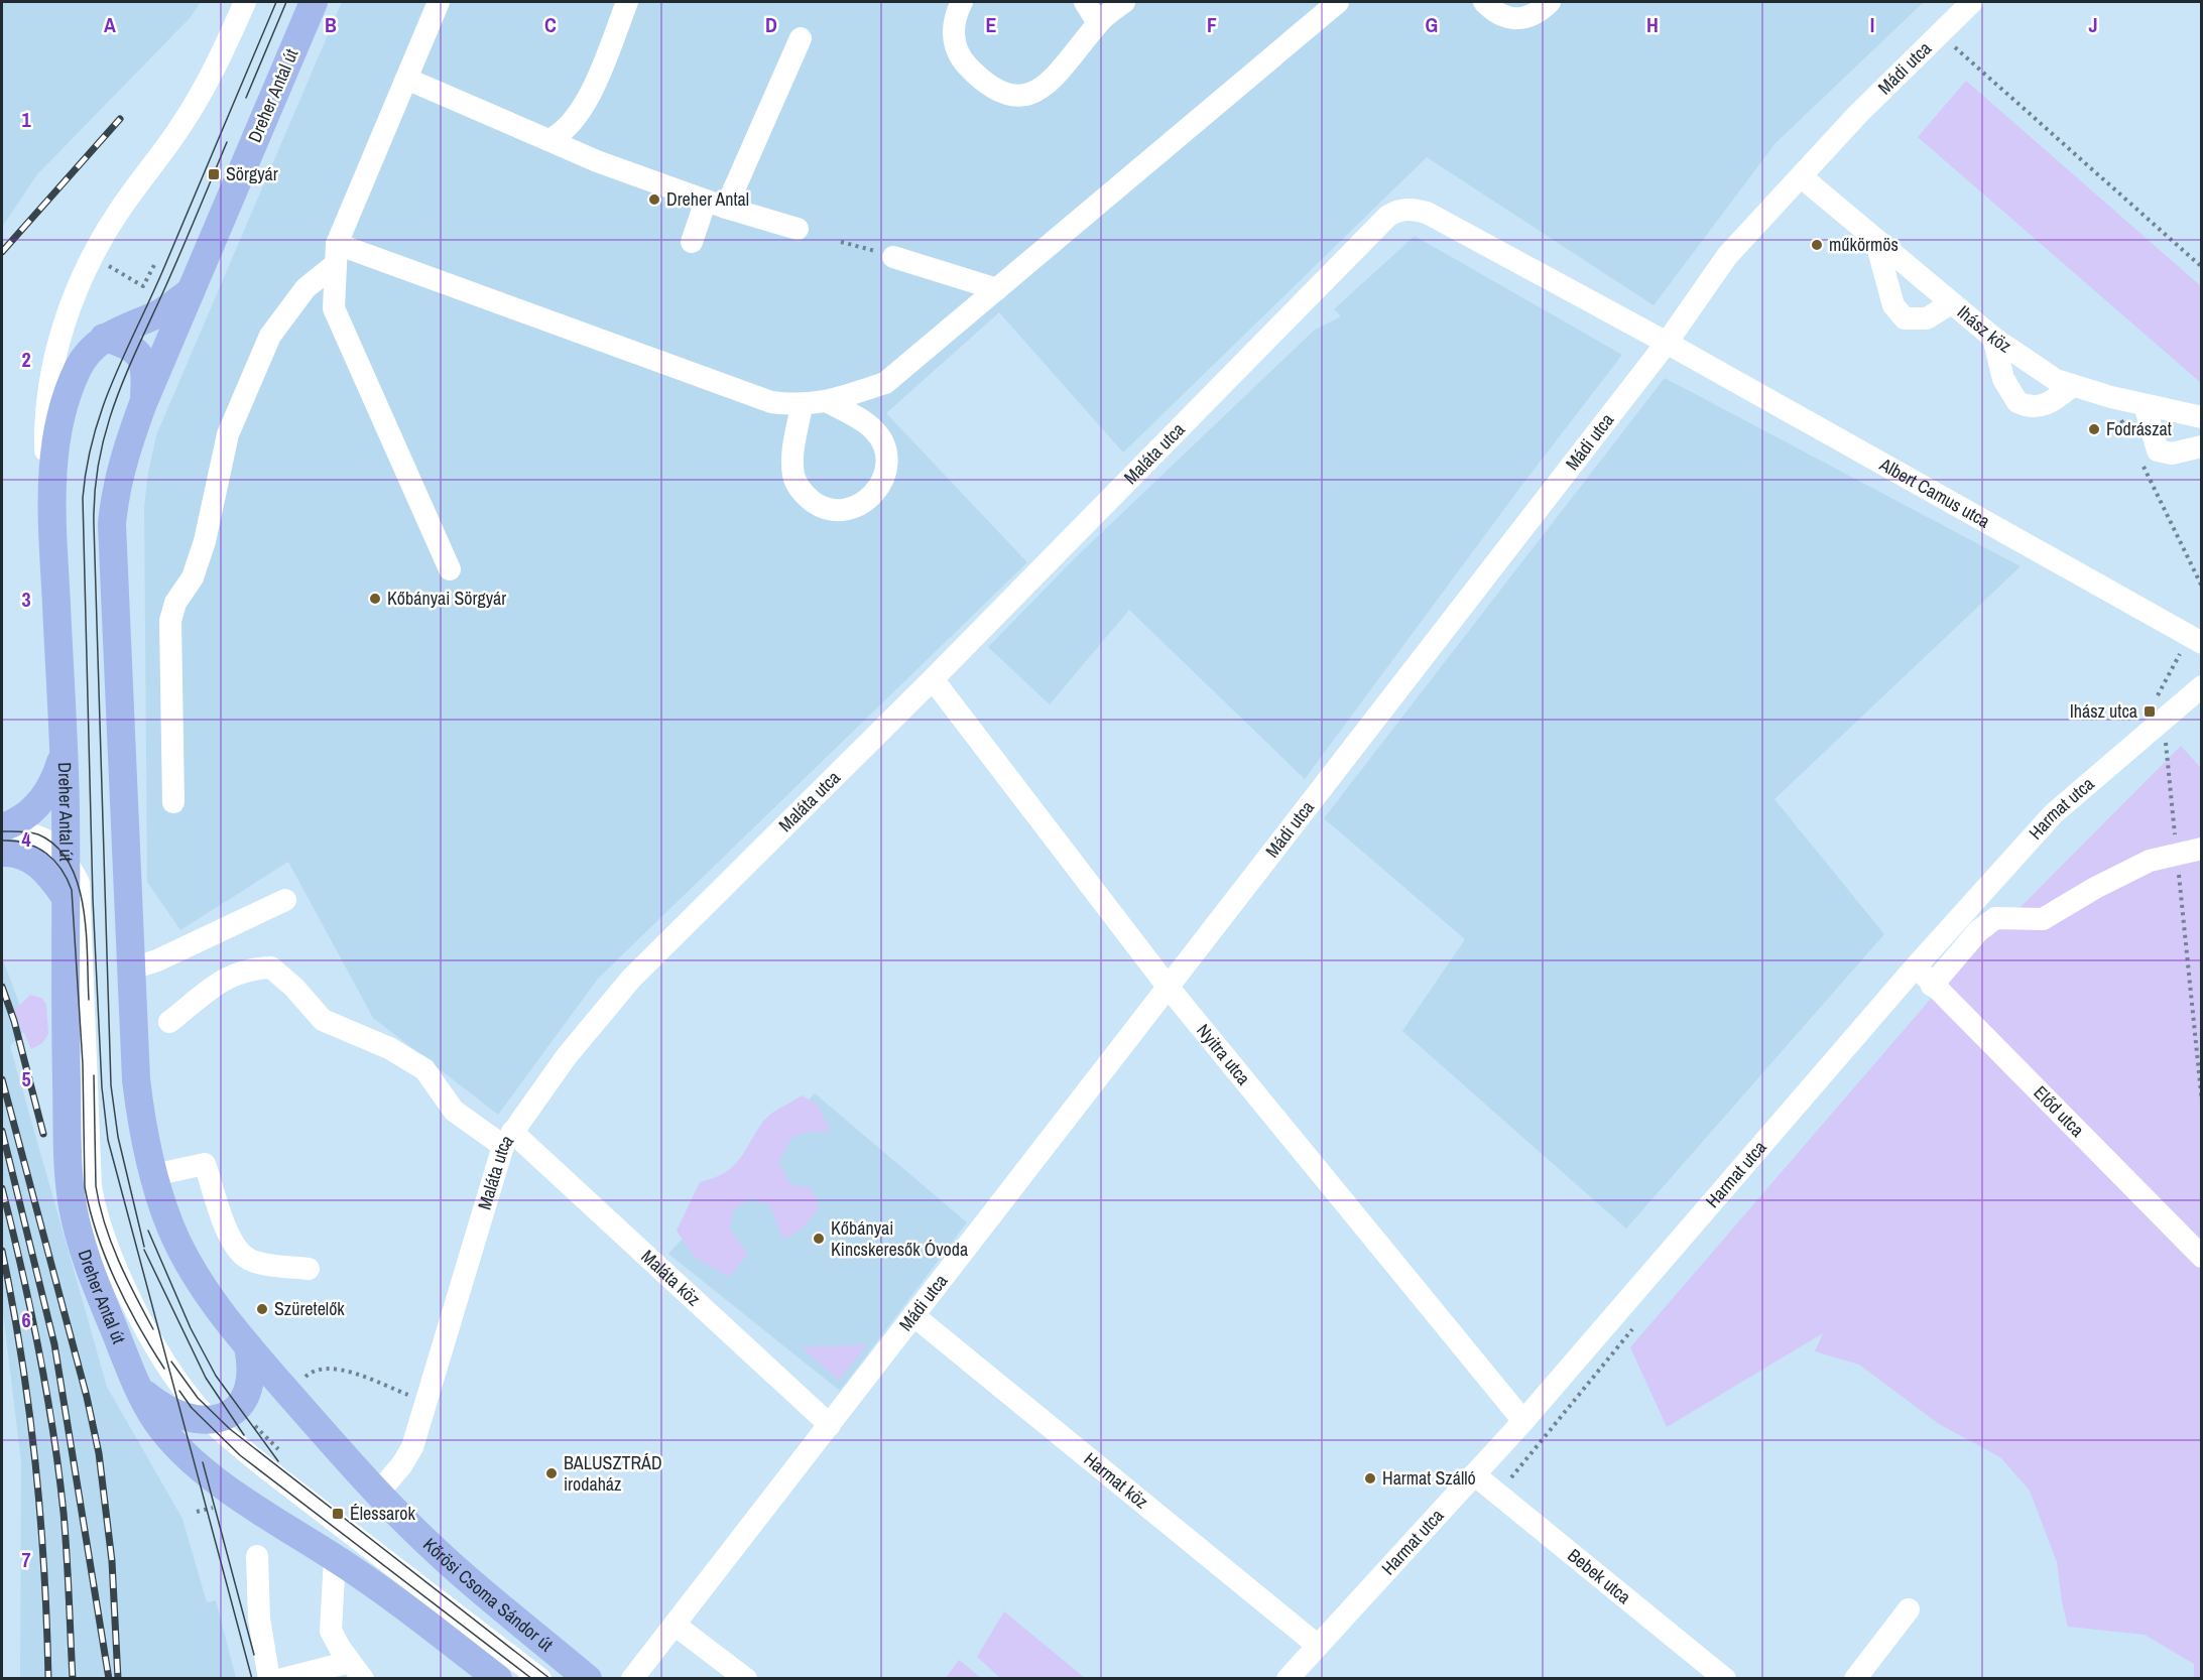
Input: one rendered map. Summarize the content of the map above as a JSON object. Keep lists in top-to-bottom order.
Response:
{
  "streets": {
    "main road": ["Dreher Antal út", "Kőrösi Csoma Sándor út"],
    "street": [
      "Mádi utca",
      "Ihász köz",
      "Maláta utca",
      "Albert Camus utca",
      "Harmat utca",
      "Nyitra utca",
      "Előd utca",
      "Maláta köz",
      "Harmat köz",
      "Bebek utca"
    ]
  },
  "crossings": [
    ["Mádi utca", "Ihász köz"],
    ["Mádi utca", "Albert Camus utca"],
    ["Mádi utca", "Nyitra utca"],
    ["Mádi utca", "Maláta köz"],
    ["Mádi utca", "Harmat köz"],
    ["Dreher Antal út", "Kőrösi Csoma Sándor út"],
    ["Maláta utca", "Albert Camus utca"],
    ["Maláta utca", "Nyitra utca"],
    ["Maláta utca", "Maláta köz"],
    ["Maláta utca", "Kőrösi Csoma Sándor út"],
    ["Harmat utca", "Nyitra utca"],
    ["Harmat utca", "Előd utca"],
    ["Harmat utca", "Harmat köz"],
    ["Harmat utca", "Bebek utca"]
  ],
  "places": {
    "transit": ["Sörgyár", "Ihász utca", "Élessarok"],
    "other": [
      "Dreher Antal",
      "műkörmös",
      "Fodrászat",
      "Kőbányai Sörgyár",
      "Kőbányai Kincskeresők Óvoda",
      "Szüretelők",
      "BALUSZTRÁD irodaház",
      "Harmat Szálló"
    ]
  },
  "grid": {
    "columns": [
      "A",
      "B",
      "C",
      "D",
      "E",
      "F",
      "G",
      "H",
      "I",
      "J"
    ],
    "rows": [
      "1",
      "2",
      "3",
      "4",
      "5",
      "6",
      "7"
    ]
  }
}
